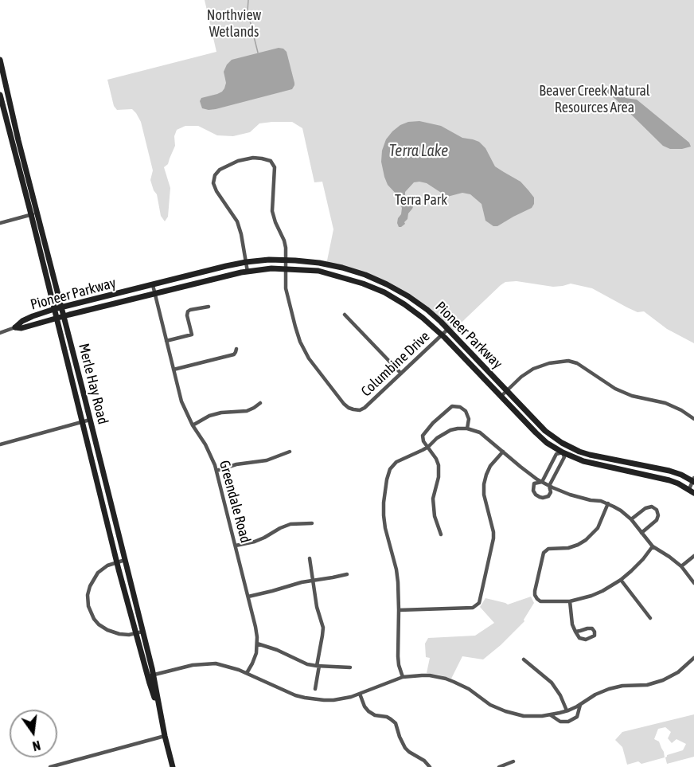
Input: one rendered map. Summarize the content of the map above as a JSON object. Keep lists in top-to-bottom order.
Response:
{
  "streets": {
    "street": [
      "Pioneer Parkway",
      "Columbine Drive",
      "Merle Hay Road",
      "Greendale Road"
    ]
  },
  "crossings": [
    ["Pioneer Parkway", "Columbine Drive"],
    ["Pioneer Parkway", "Merle Hay Road"],
    ["Pioneer Parkway", "Greendale Road"]
  ],
  "water": ["Terra Lake"],
  "parks": ["Northview Wetlands", "Beaver Creek Natural Resources Area", "Terra Park"],
  "north": "bottom"
}
